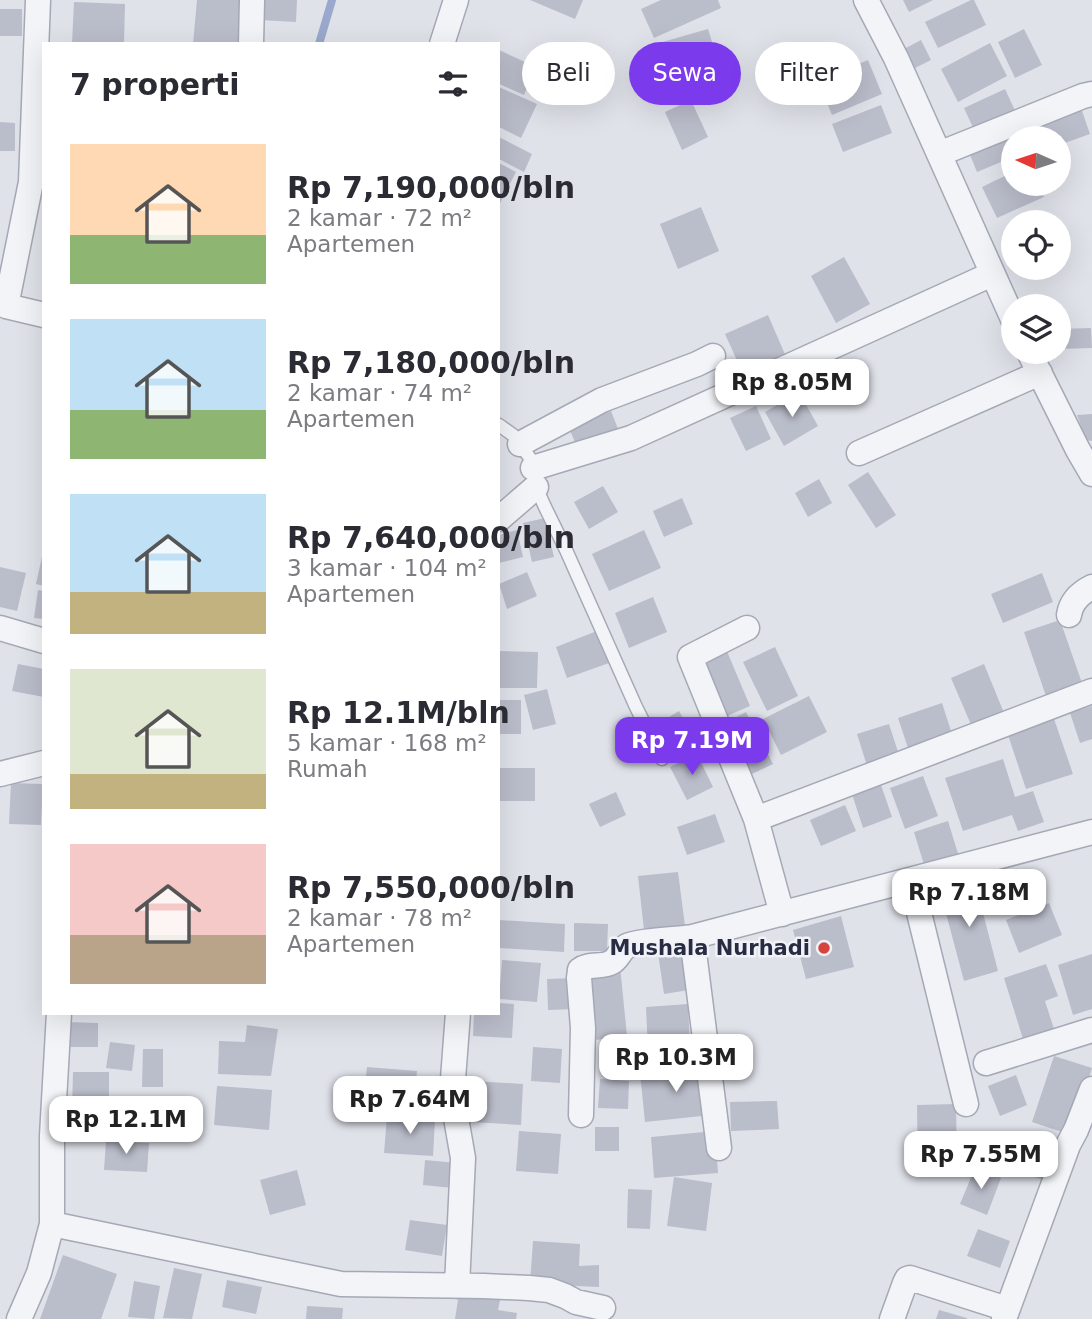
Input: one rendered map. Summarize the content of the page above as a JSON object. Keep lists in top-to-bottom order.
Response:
{
  "places": ["Mushala Nurhadi"],
  "north": "left",
  "page": {
    "chip": ["Beli", "Sewa", "Filter"],
    "heading": "7 properti",
    "list": [
      {
        "name": "Rp 7,190,000/bln",
        "note": "2 kamar · 72 m² · Apartemen"
      },
      {
        "name": "Rp 7,180,000/bln",
        "note": "2 kamar · 74 m² · Apartemen"
      },
      {
        "name": "Rp 7,640,000/bln",
        "note": "3 kamar · 104 m² · Apartemen"
      },
      {
        "name": "Rp 12.1M/bln",
        "note": "5 kamar · 168 m² · Rumah"
      },
      {
        "name": "Rp 7,550,000/bln",
        "note": "2 kamar · 78 m² · Apartemen"
      }
    ],
    "price": [
      "Rp 8.05M",
      "Rp 7.19M",
      "Rp 7.18M",
      "Rp 10.3M",
      "Rp 7.64M",
      "Rp 12.1M",
      "Rp 7.55M"
    ]
  }
}
